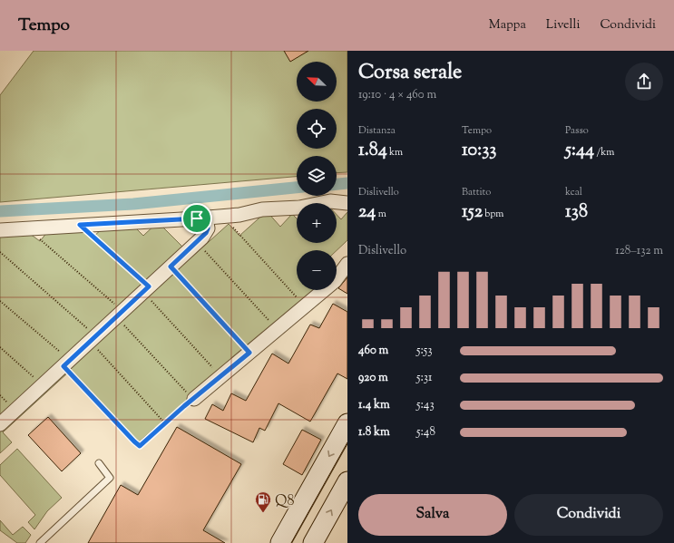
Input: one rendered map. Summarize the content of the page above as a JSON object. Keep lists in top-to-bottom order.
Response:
{
  "places": {
    "fuel station": ["Q8"]
  },
  "north": "top left",
  "page": {
    "header": "Tempo",
    "nav": ["Mappa", "Livelli", "Condividi"],
    "heading": ["Corsa serale", "19:10 · 4 × 460 m"],
    "map_buttons": ["+", "−"],
    "stats": [
      ["Distanza", "1.84 km"],
      ["Tempo", "10:33"],
      ["Passo", "5:44 /km"],
      ["Dislivello", "24 m"],
      ["Battito", "152 bpm"],
      ["kcal", "138"]
    ],
    "chart": ["Dislivello", "128–132 m"],
    "list": [
      {
        "name": "460 m",
        "note": "5:53"
      },
      {
        "name": "920 m",
        "note": "5:31"
      },
      {
        "name": "1.4 km",
        "note": "5:43"
      },
      {
        "name": "1.8 km",
        "note": "5:48"
      }
    ],
    "buttons": ["Salva", "Condividi"]
  }
}
